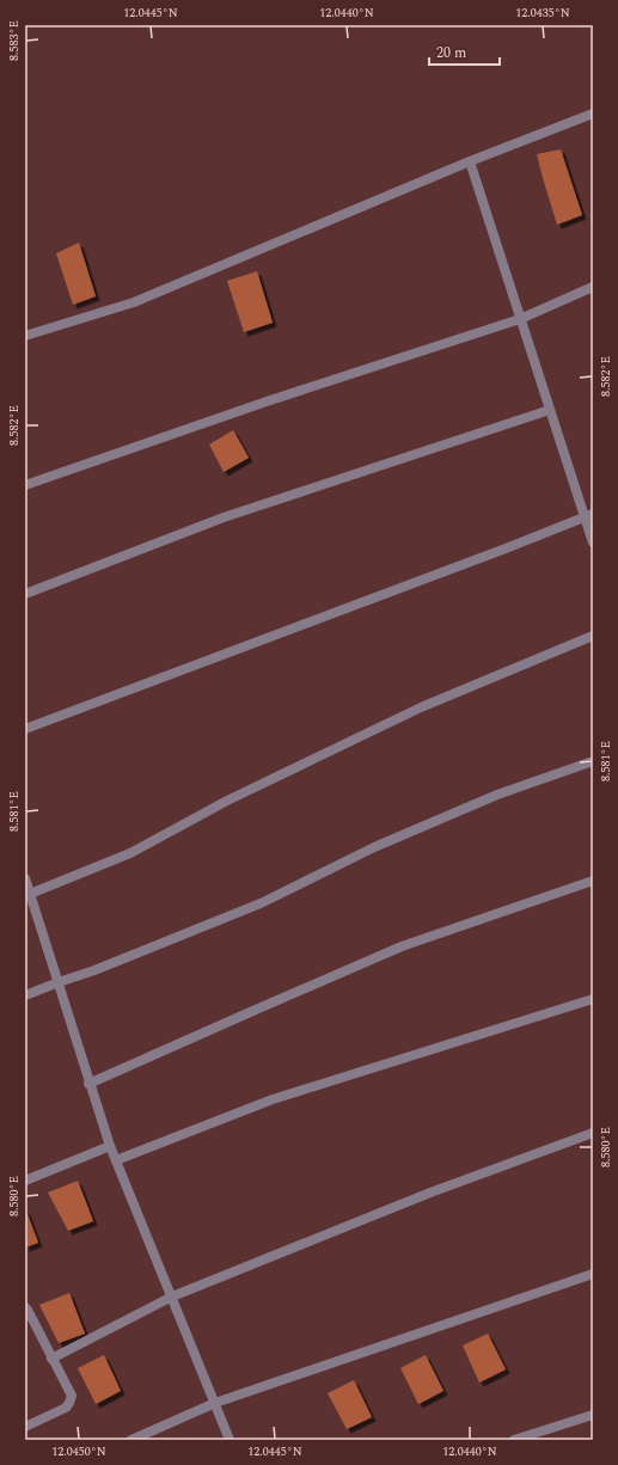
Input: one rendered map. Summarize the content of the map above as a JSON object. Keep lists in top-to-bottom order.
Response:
{
  "scale_bar": "20 m",
  "coordinates": [
    "12.0445°N",
    "12.0440°N",
    "12.0435°N",
    "8.583°E",
    "8.582°E",
    "8.581°E",
    "8.580°E",
    "12.0450°N"
  ]
}
